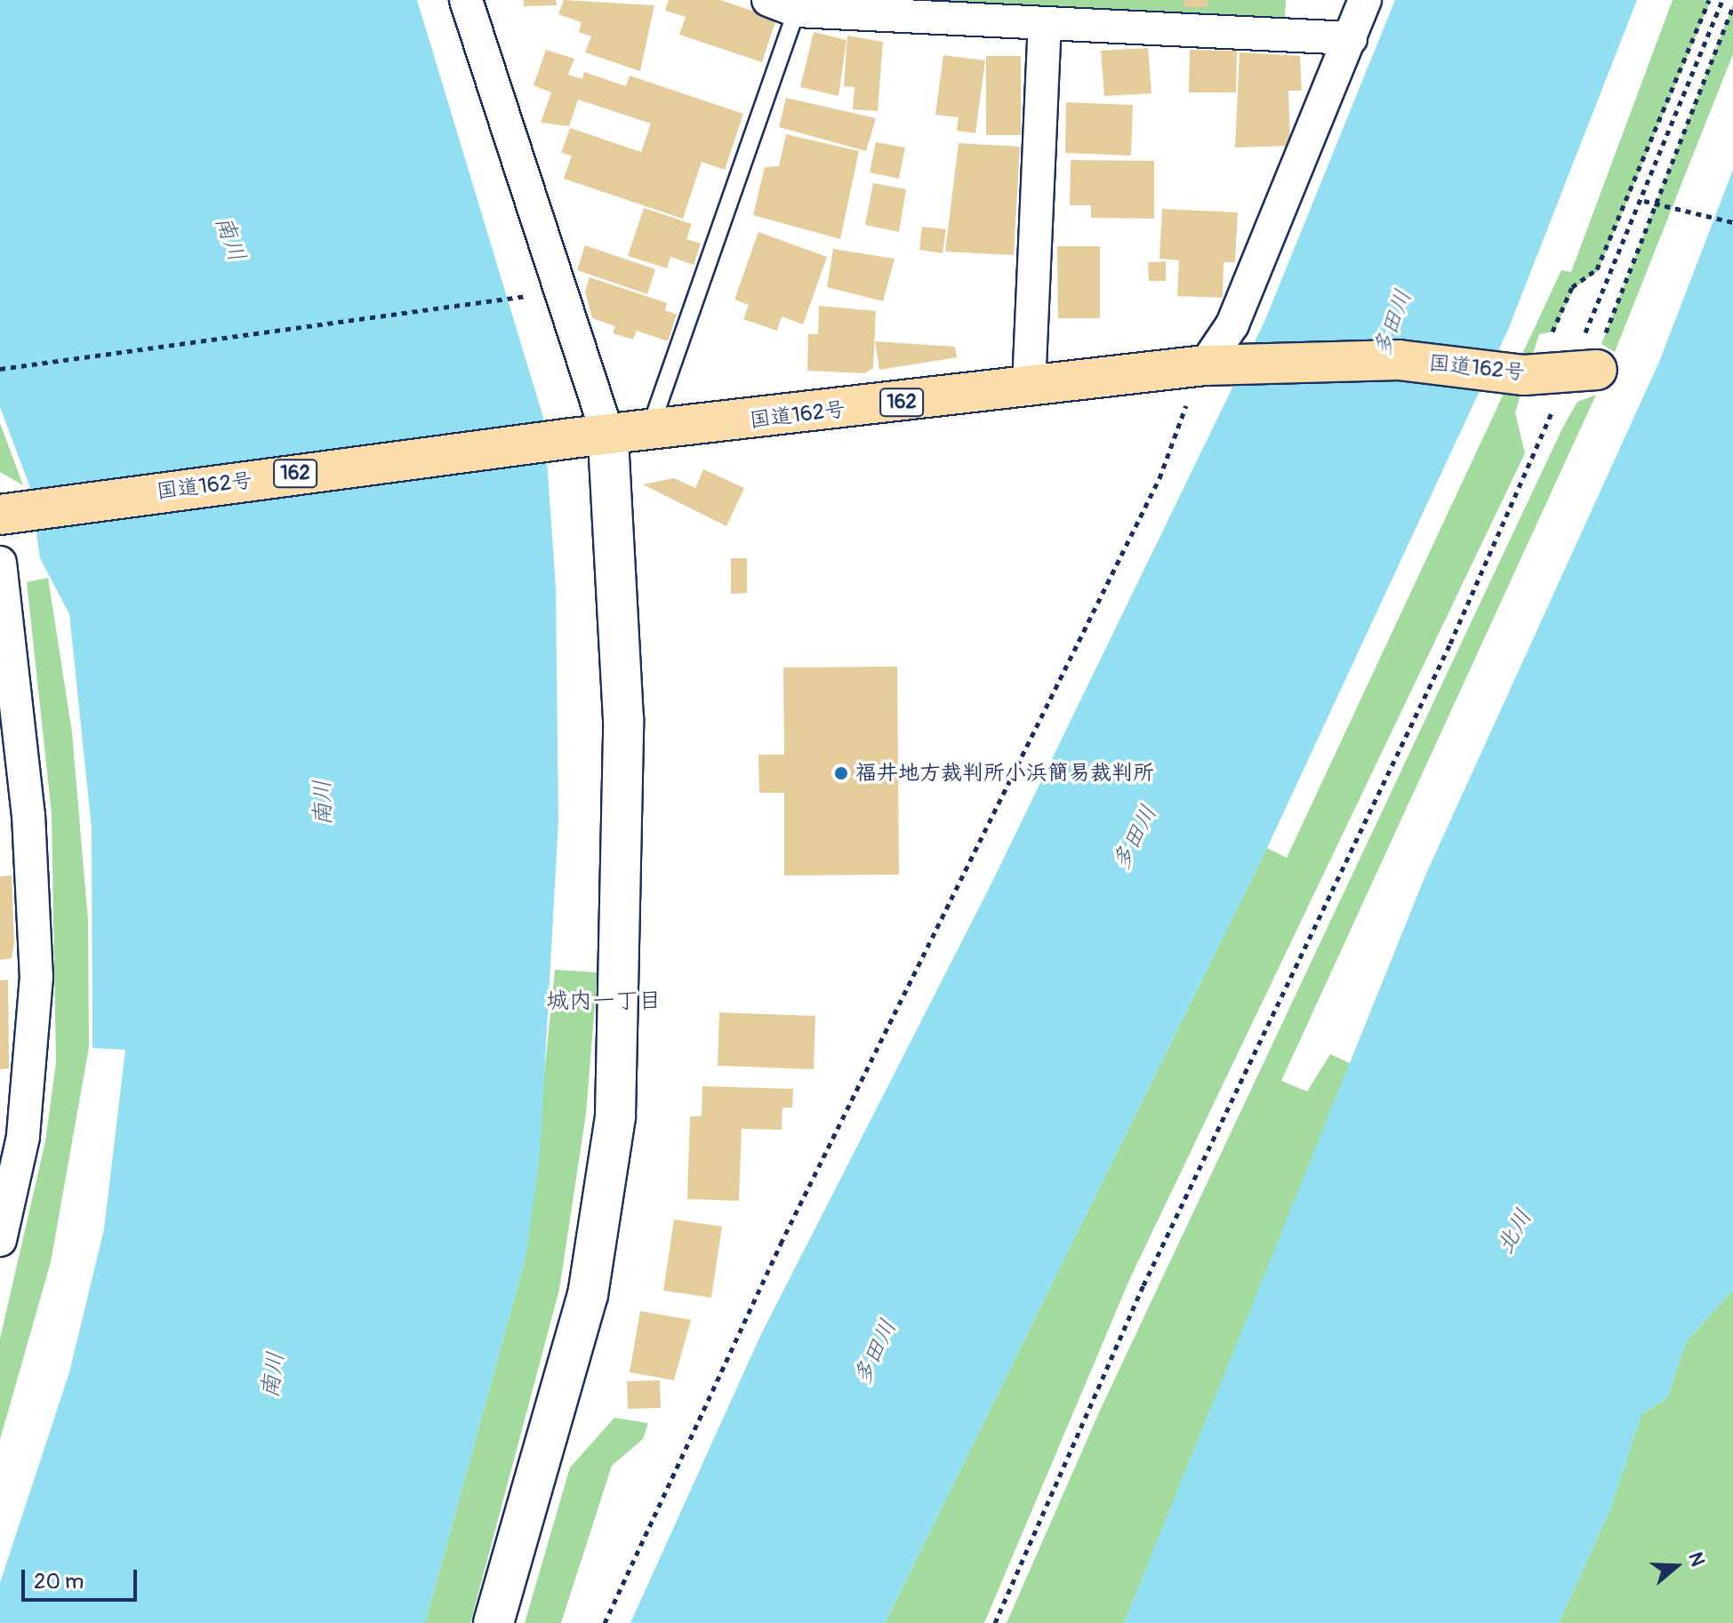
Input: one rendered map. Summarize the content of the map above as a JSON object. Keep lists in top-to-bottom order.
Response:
{
  "streets": {
    "highway": ["国道162号", "162"]
  },
  "districts": ["城内一丁目"],
  "water": ["南川", "多田川", "北川"],
  "places": ["福井地方裁判所小浜簡易裁判所"],
  "scale_bar": "20 m",
  "north": "right"
}
